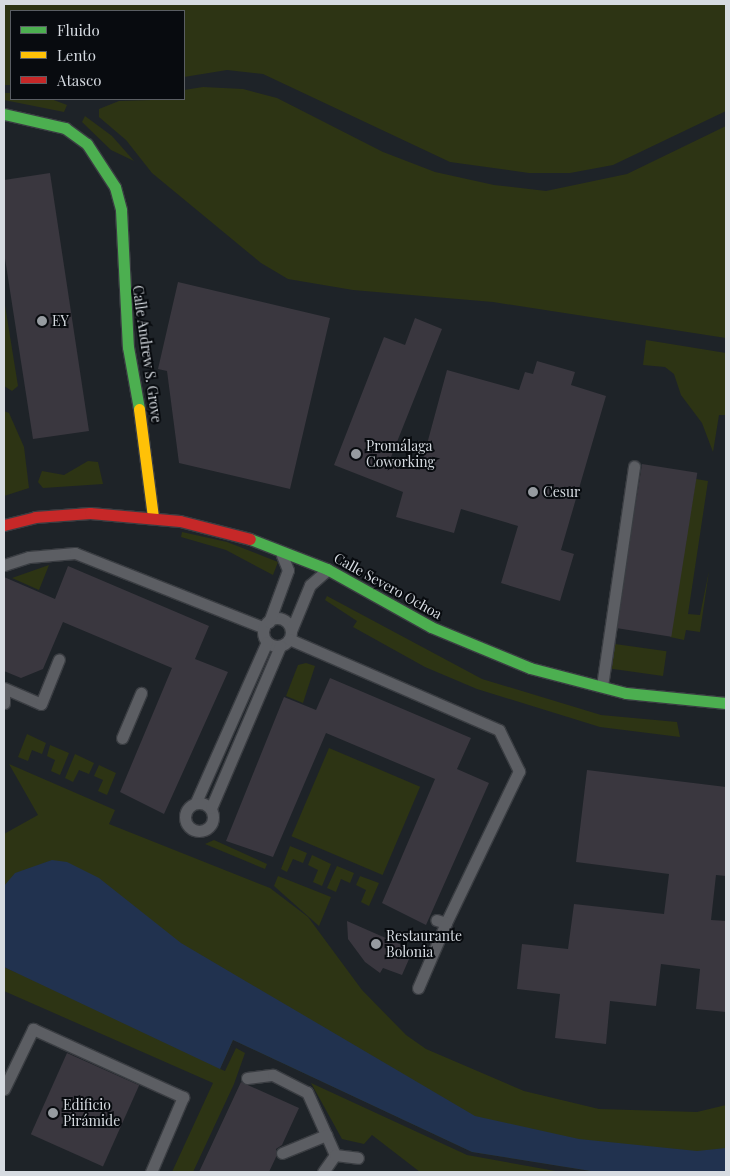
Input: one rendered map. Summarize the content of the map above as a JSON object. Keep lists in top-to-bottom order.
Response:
{
  "streets": {
    "street": ["Calle Andrew S. Grove", "Calle Severo Ochoa"]
  },
  "crossings": [
    ["Calle Andrew S. Grove", "Calle Severo Ochoa"]
  ],
  "places": [
    "EY",
    "Promálaga Coworking",
    "Cesur",
    "Restaurante Bolonia",
    "Edificio Pirámide"
  ],
  "legend": ["Fluido", "Lento", "Atasco"]
}
